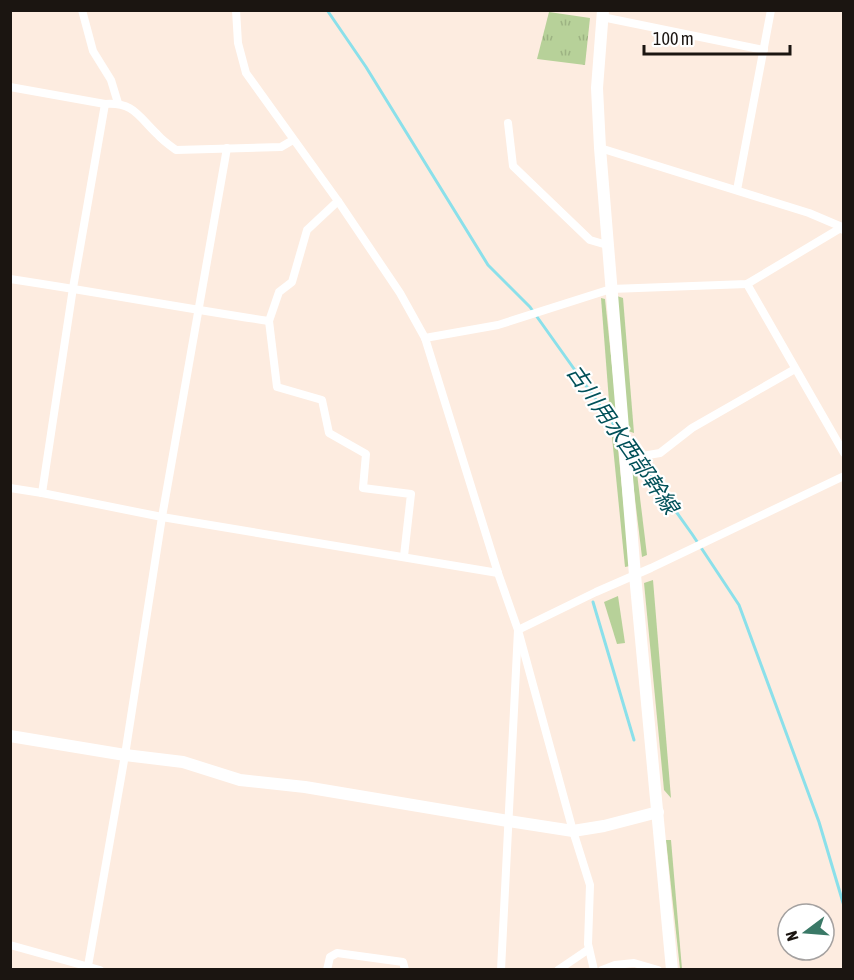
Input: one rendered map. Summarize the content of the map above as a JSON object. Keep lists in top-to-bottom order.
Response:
{
  "water": ["古川用水西部幹線"],
  "scale_bar": "100 m",
  "north": "left"
}
